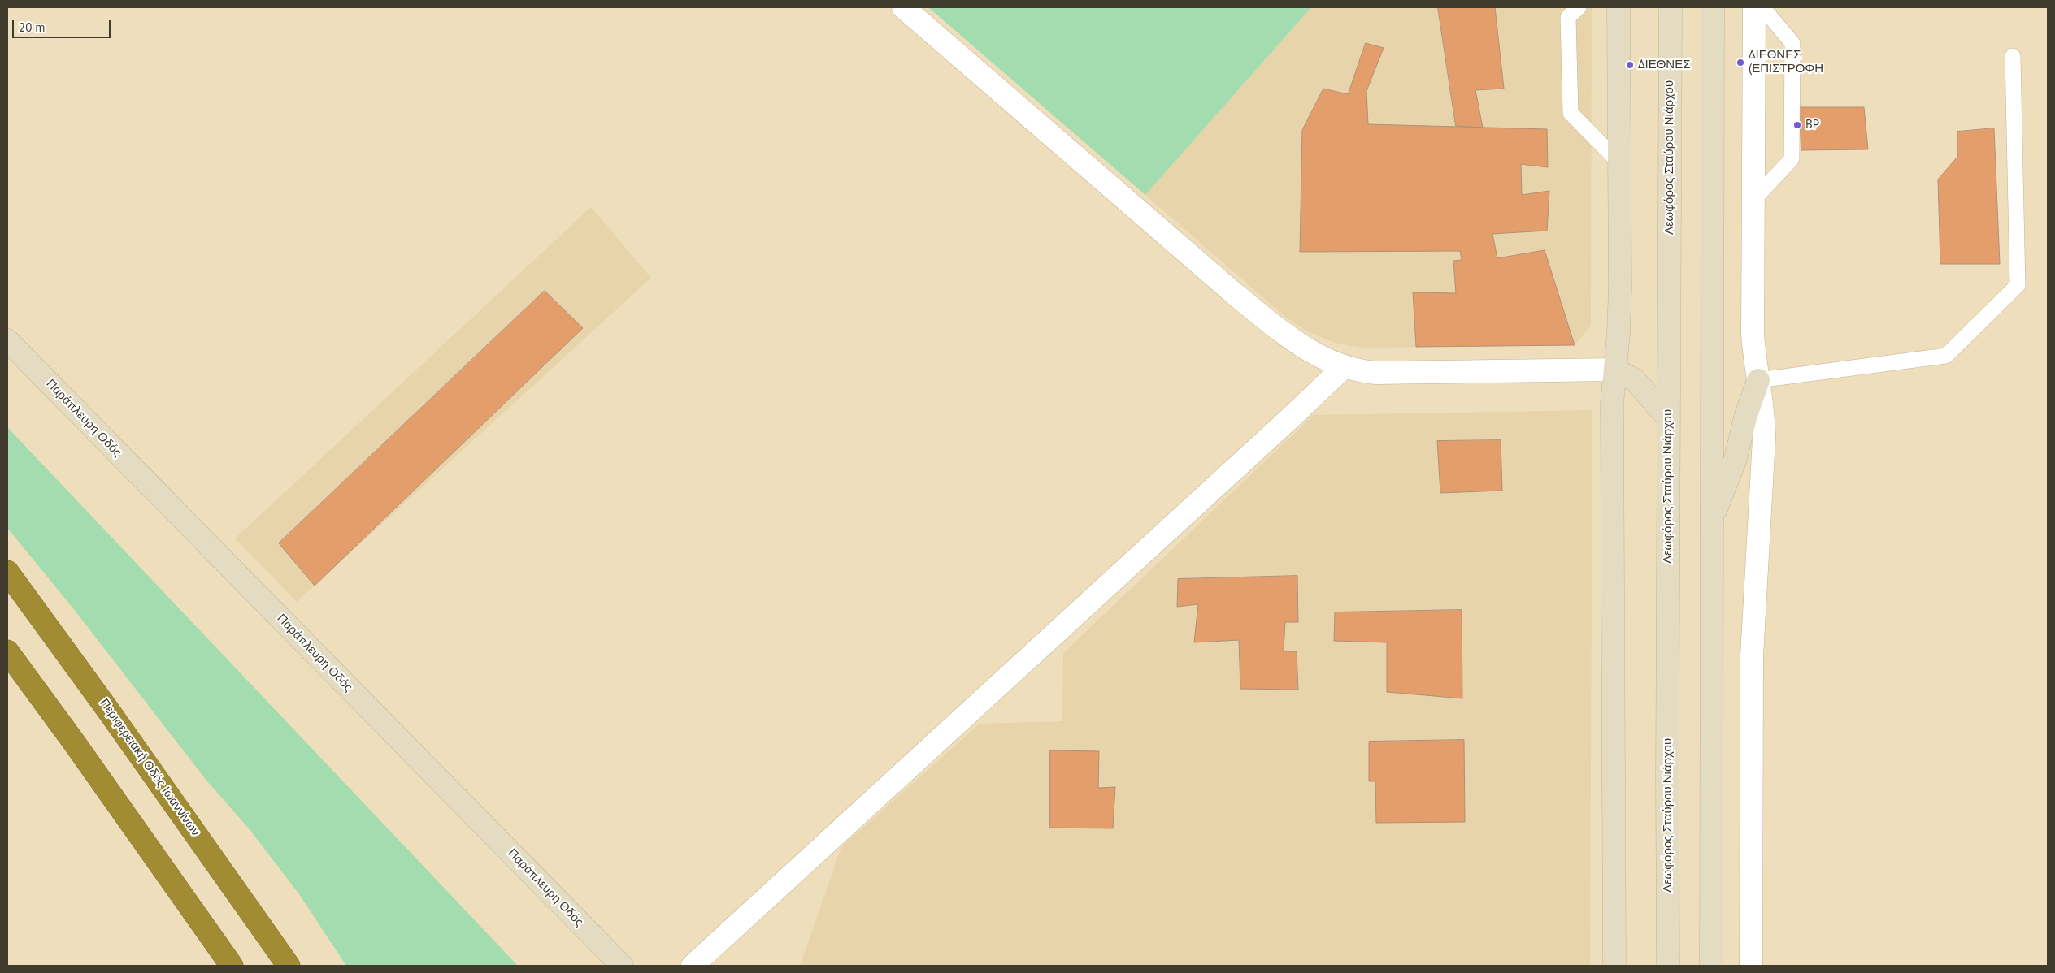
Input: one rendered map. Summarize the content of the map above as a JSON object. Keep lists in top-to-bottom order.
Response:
{
  "streets": {
    "highway": ["Περιφερειακή Οδός Ιωαννίνων"],
    "main road": ["Λεωφόρος Σταύρου Νιάρχου", "Παράπλευρη Οδός"]
  },
  "places": ["ΔΙΕΘΝΕΣ (ΕΠΙΣΤΡΟΦΗ", "ΔΙΕΘΝΕΣ", "BP"],
  "scale_bar": "20 m"
}
